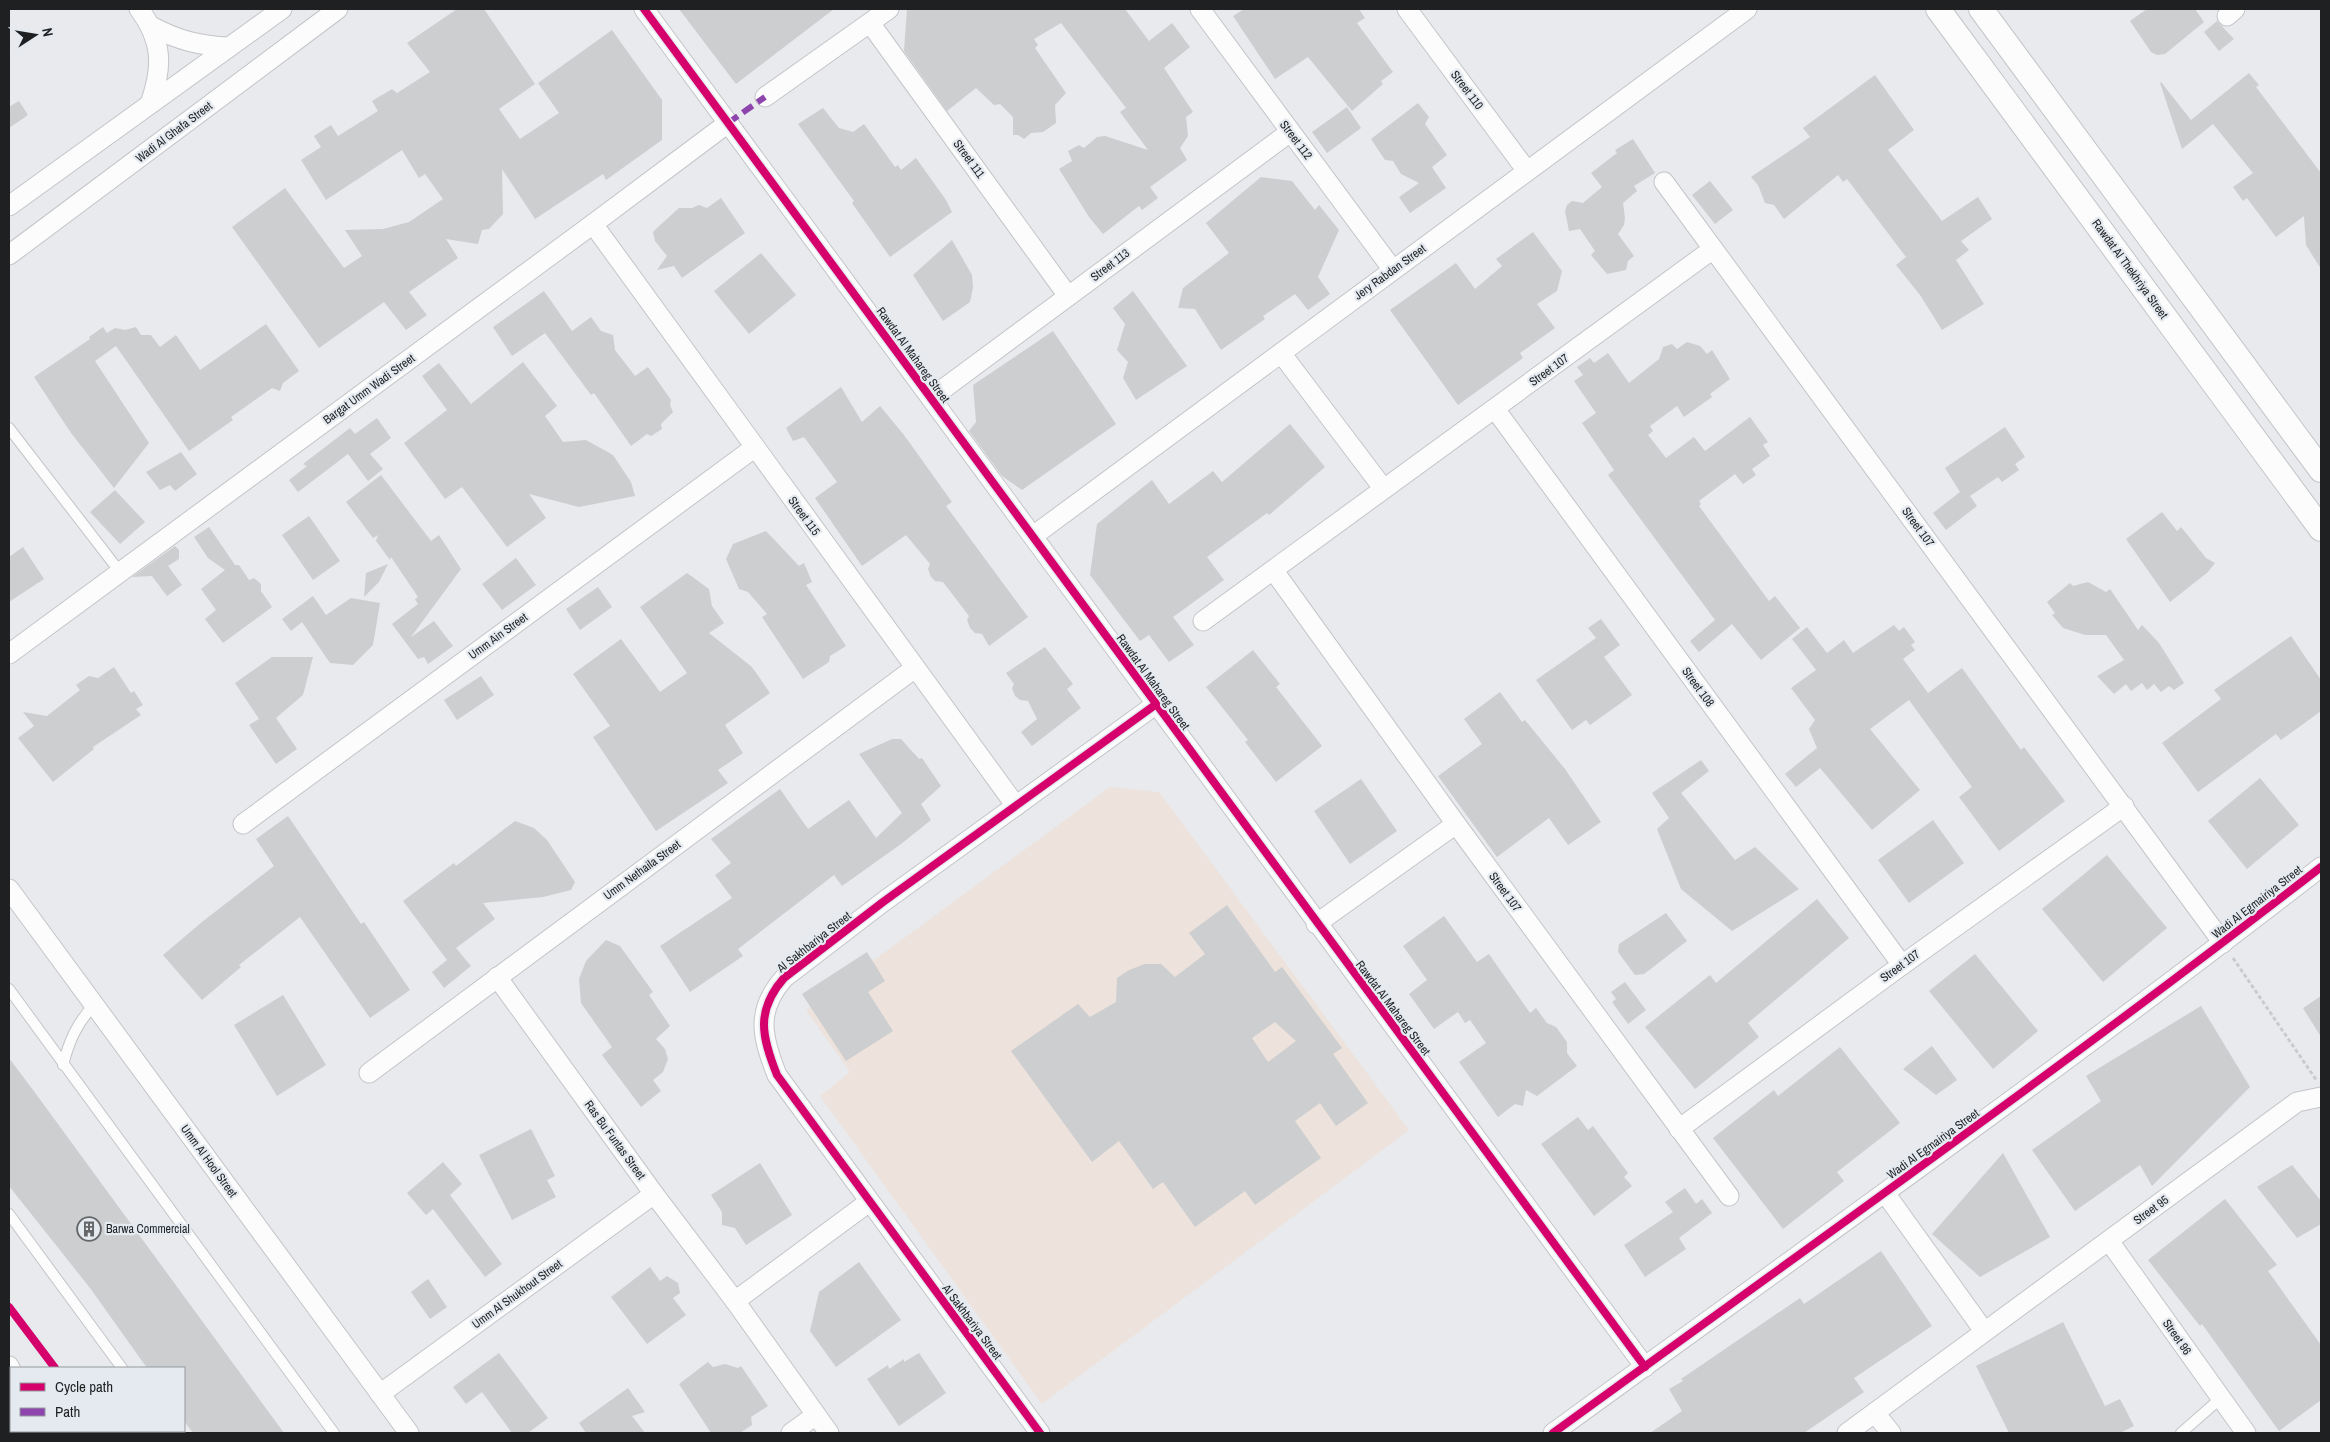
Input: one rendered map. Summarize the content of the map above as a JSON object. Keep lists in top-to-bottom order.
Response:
{
  "streets": {
    "street": [
      "Street 110",
      "Wadi Al Ghafa Street",
      "Street 112",
      "Street 111",
      "Street 113",
      "Rawdat Al Thekhriya Street",
      "Jery Rabdan Street",
      "Rawdat Al Mahareg Street",
      "Street 107",
      "Bargat Umm Wadi Street",
      "Street 115",
      "Umm Ain Street",
      "Street 108",
      "Umm Nethaila Street",
      "Wadi Al Egmairiya Street",
      "Al Sakhbariya Street",
      "Ras Bu Funtas Street",
      "Umm Al Hool Street",
      "Street 95",
      "Umm Al Shukhout Street",
      "Street 96"
    ]
  },
  "crossings": [
    ["Street 110", "Jery Rabdan Street"],
    ["Street 112", "Street 113"],
    ["Street 112", "Jery Rabdan Street"],
    ["Street 111", "Street 113"],
    ["Street 113", "Rawdat Al Mahareg Street"],
    ["Jery Rabdan Street", "Rawdat Al Mahareg Street"],
    ["Rawdat Al Mahareg Street", "Bargat Umm Wadi Street"],
    ["Rawdat Al Mahareg Street", "Wadi Al Egmairiya Street"],
    ["Rawdat Al Mahareg Street", "Al Sakhbariya Street"],
    ["Street 107", "Street 108"],
    ["Street 107", "Wadi Al Egmairiya Street"],
    ["Bargat Umm Wadi Street", "Street 115"],
    ["Street 115", "Umm Ain Street"],
    ["Street 115", "Umm Nethaila Street"],
    ["Street 115", "Al Sakhbariya Street"],
    ["Umm Nethaila Street", "Ras Bu Funtas Street"],
    ["Ras Bu Funtas Street", "Umm Al Shukhout Street"],
    ["Umm Al Hool Street", "Umm Al Shukhout Street"],
    ["Street 95", "Street 96"]
  ],
  "places": {
    "building": ["Barwa Commercial"]
  },
  "legend": ["Cycle path", "Path"],
  "north": "right"
}
